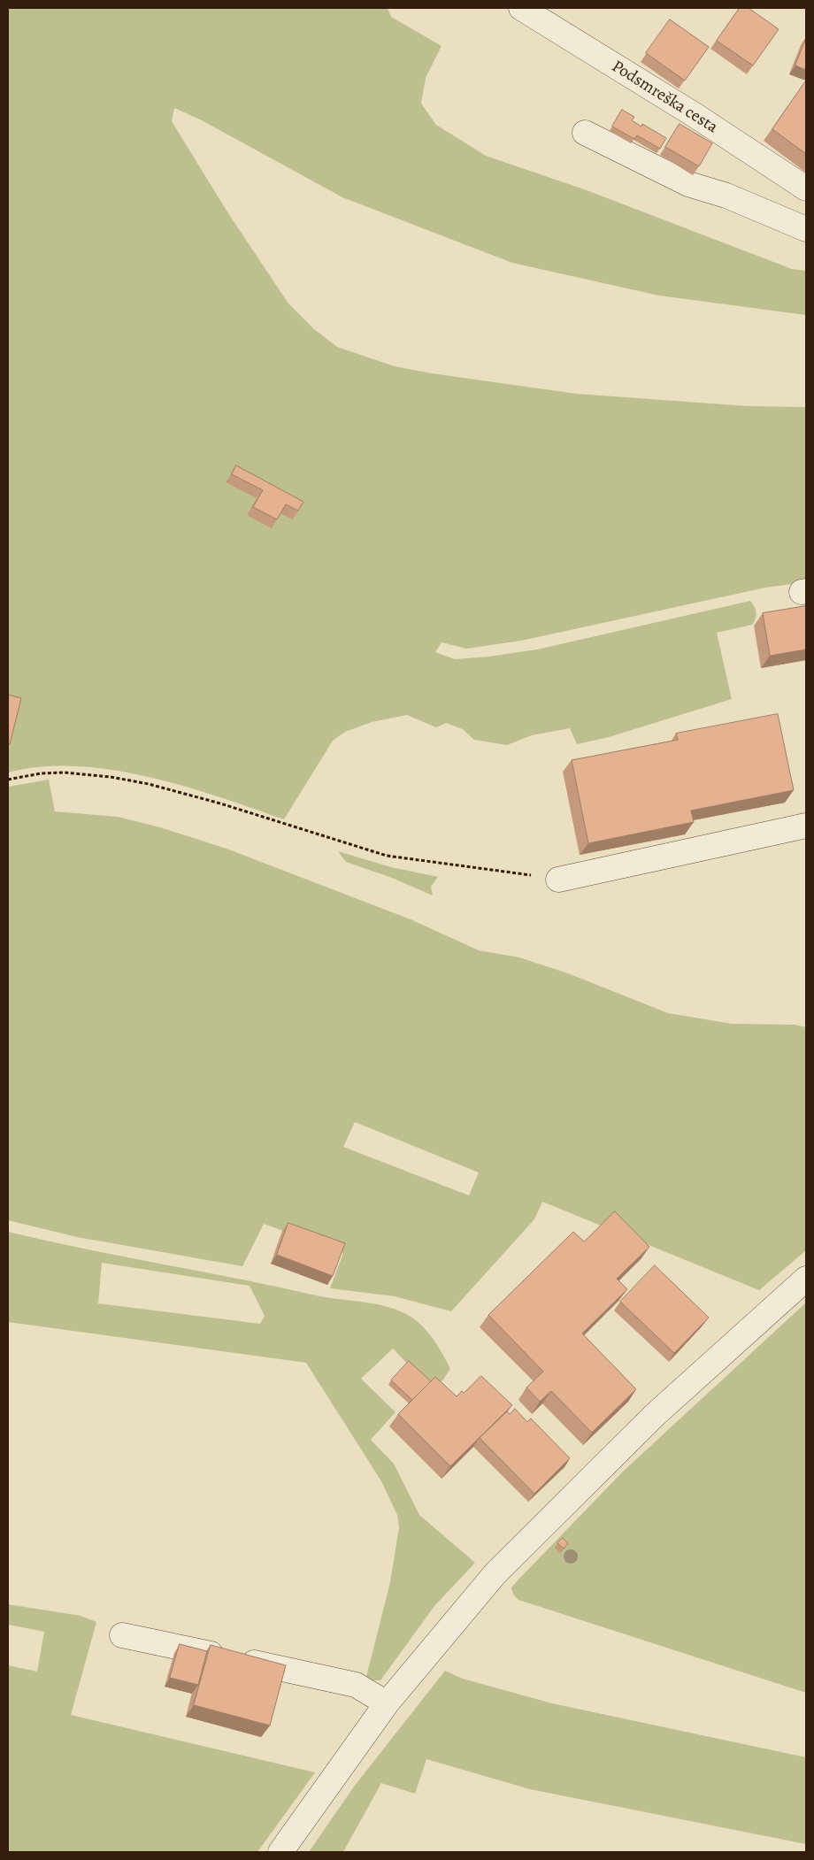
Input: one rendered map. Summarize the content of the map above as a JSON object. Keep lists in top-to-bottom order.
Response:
{
  "streets": {
    "street": ["Podsmreška cesta"]
  }
}
